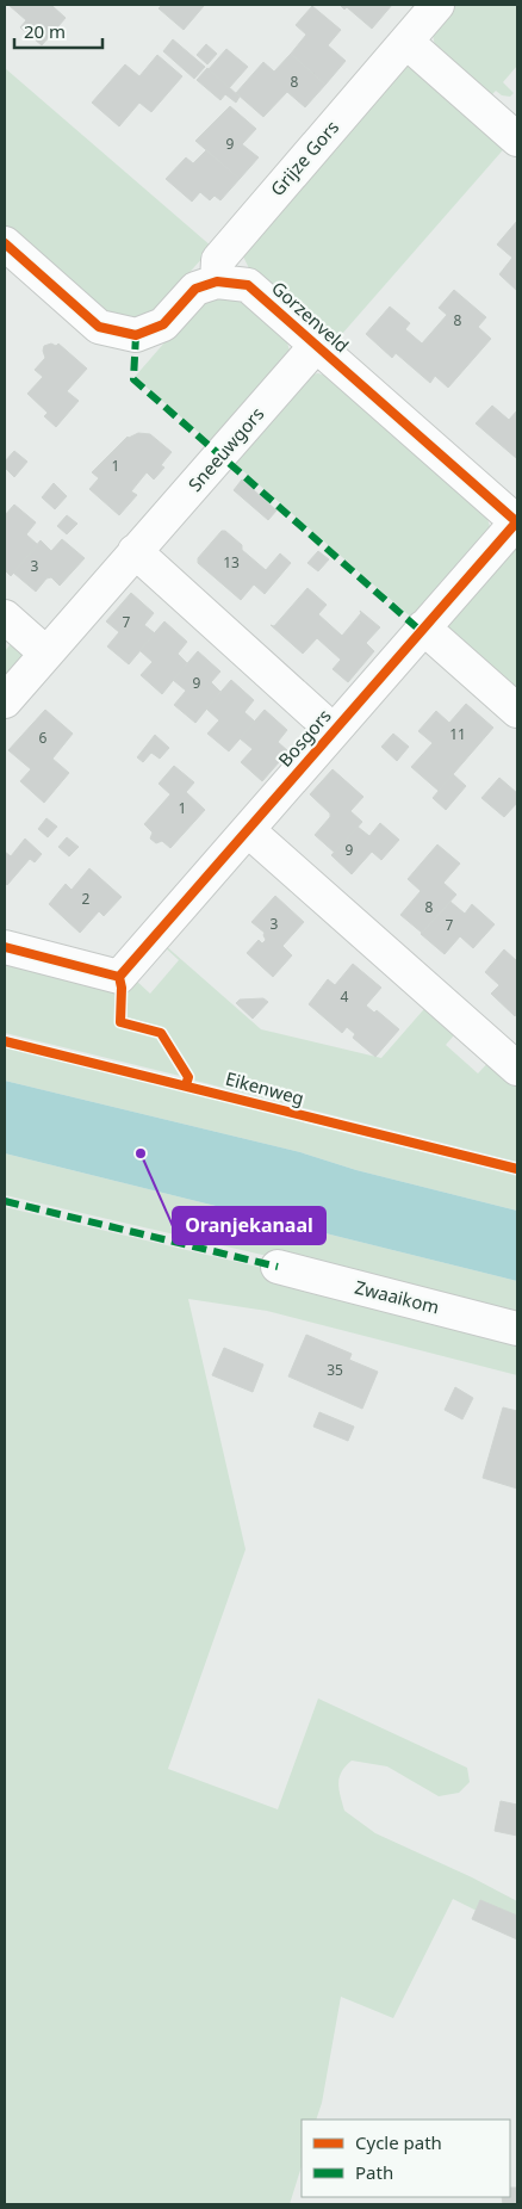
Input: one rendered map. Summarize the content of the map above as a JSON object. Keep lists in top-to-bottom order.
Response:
{
  "streets": {
    "street": [
      "Grijze Gors",
      "Gorzenveld",
      "Sneeuwgors",
      "Bosgors",
      "Zwaaikom"
    ],
    "cycle path": ["Eikenweg"]
  },
  "crossings": [
    ["Grijze Gors", "Gorzenveld"],
    ["Gorzenveld", "Sneeuwgors"],
    ["Gorzenveld", "Bosgors"]
  ],
  "places": ["Oranjekanaal"],
  "house_numbers": [
    "8",
    "9",
    "8",
    "1",
    "13",
    "3",
    "7",
    "9",
    "11",
    "6",
    "1",
    "9",
    "2",
    "8",
    "3",
    "7",
    "4",
    "35"
  ],
  "legend": ["Cycle path", "Path"],
  "scale_bar": "20 m"
}
